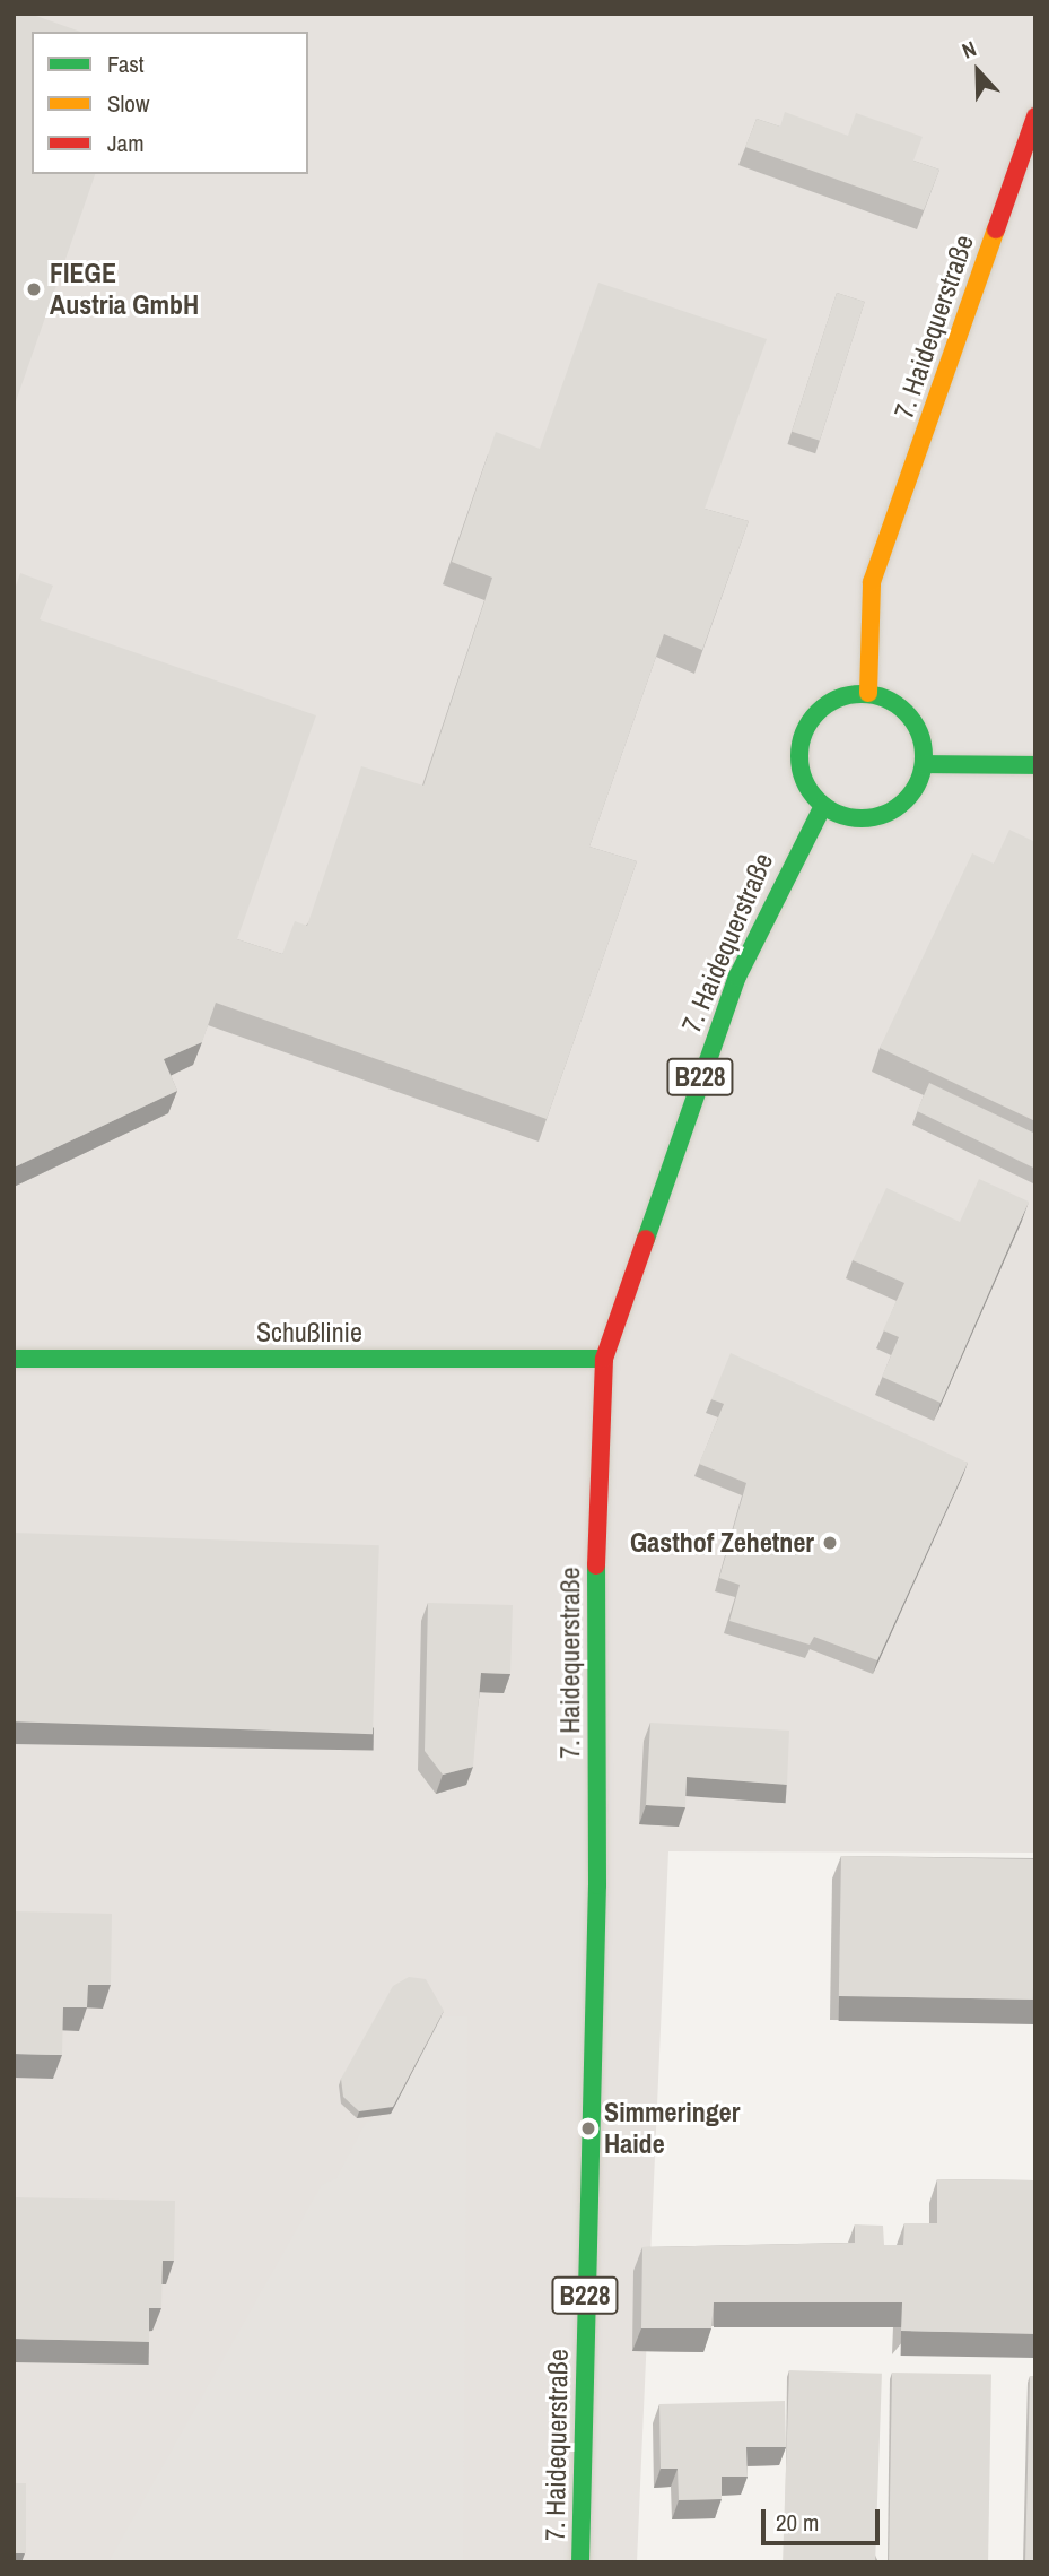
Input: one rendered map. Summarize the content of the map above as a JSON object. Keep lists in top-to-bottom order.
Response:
{
  "streets": {
    "main road": ["7. Haidequerstraße", "B228", "Schußlinie"]
  },
  "crossings": [
    ["7. Haidequerstraße", "Schußlinie"]
  ],
  "places": ["FIEGE Austria GmbH", "Gasthof Zehetner", "Simmeringer Haide"],
  "legend": ["Fast", "Slow", "Jam"],
  "scale_bar": "20 m",
  "north": "top"
}
